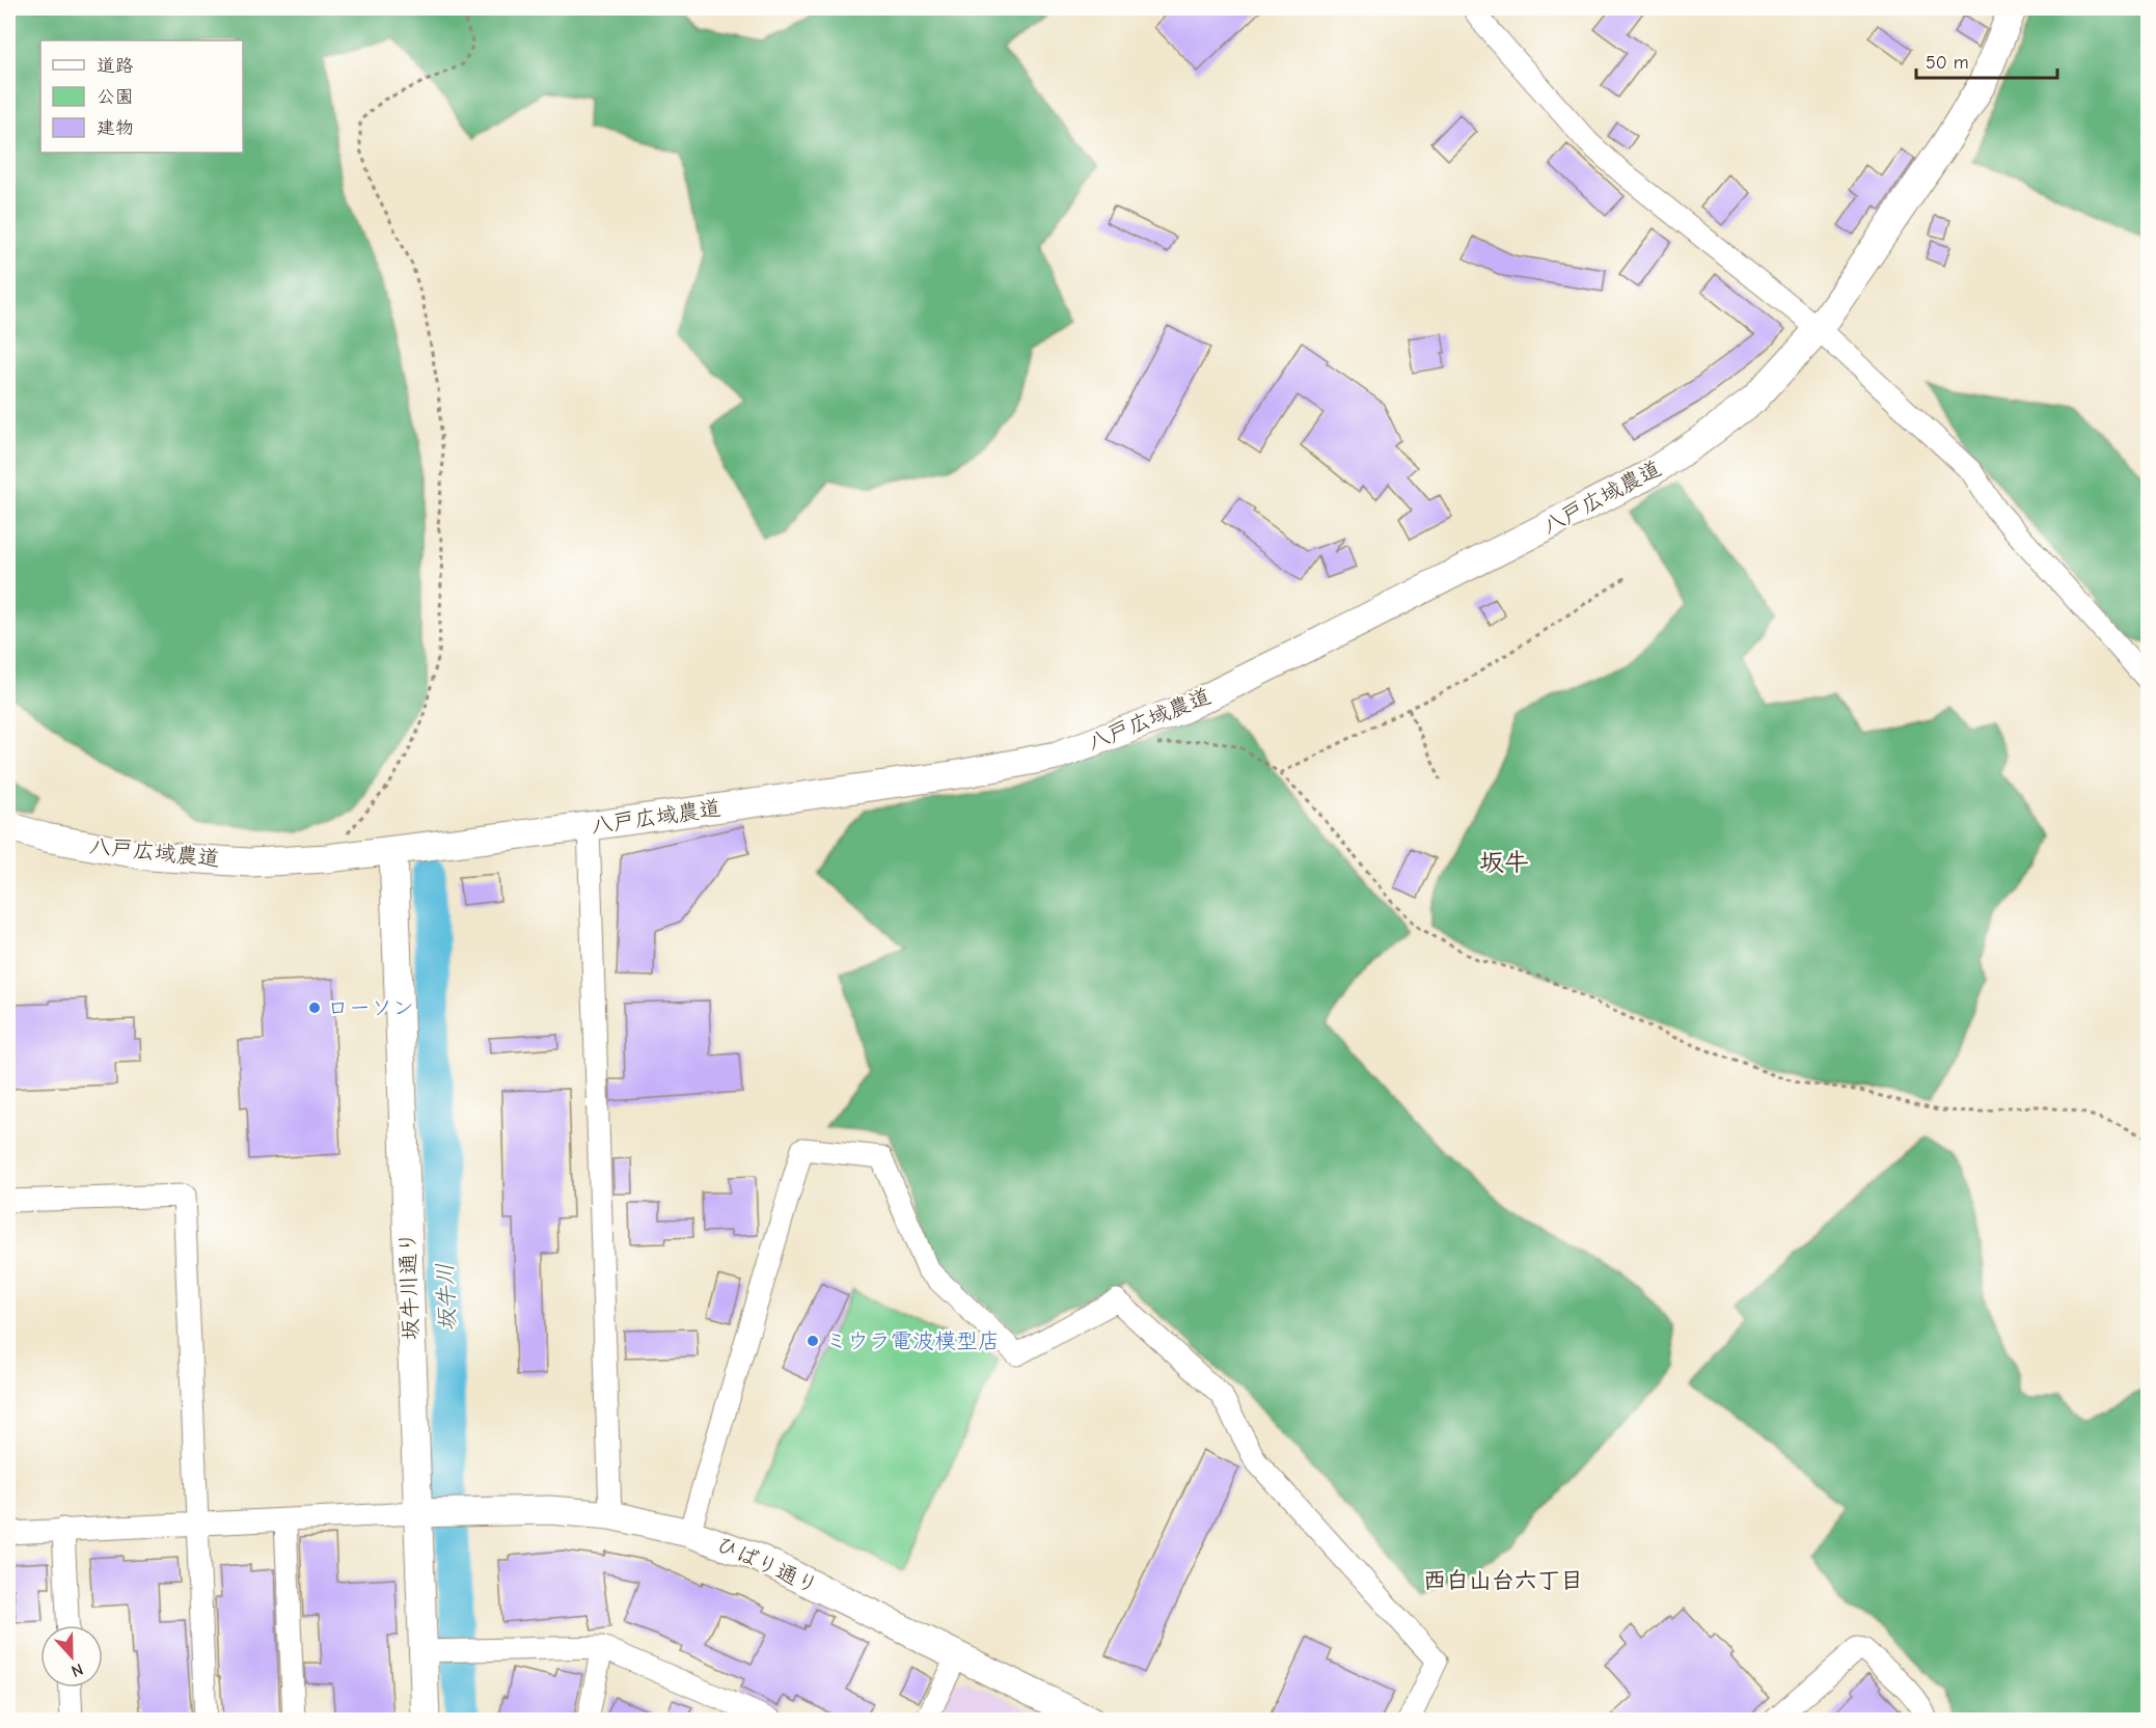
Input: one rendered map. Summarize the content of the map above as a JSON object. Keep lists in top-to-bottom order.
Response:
{
  "streets": {
    "street": ["八戸広域農道", "坂牛川通り", "ひばり通り"]
  },
  "crossings": [
    ["八戸広域農道", "坂牛川通り"],
    ["坂牛川通り", "ひばり通り"]
  ],
  "districts": ["坂牛", "西白山台六丁目"],
  "water": ["坂牛川"],
  "places": ["ローソン", "ミウラ電波模型店"],
  "legend": ["道路", "公園", "建物"],
  "scale_bar": "50 m",
  "north": "bottom"
}
